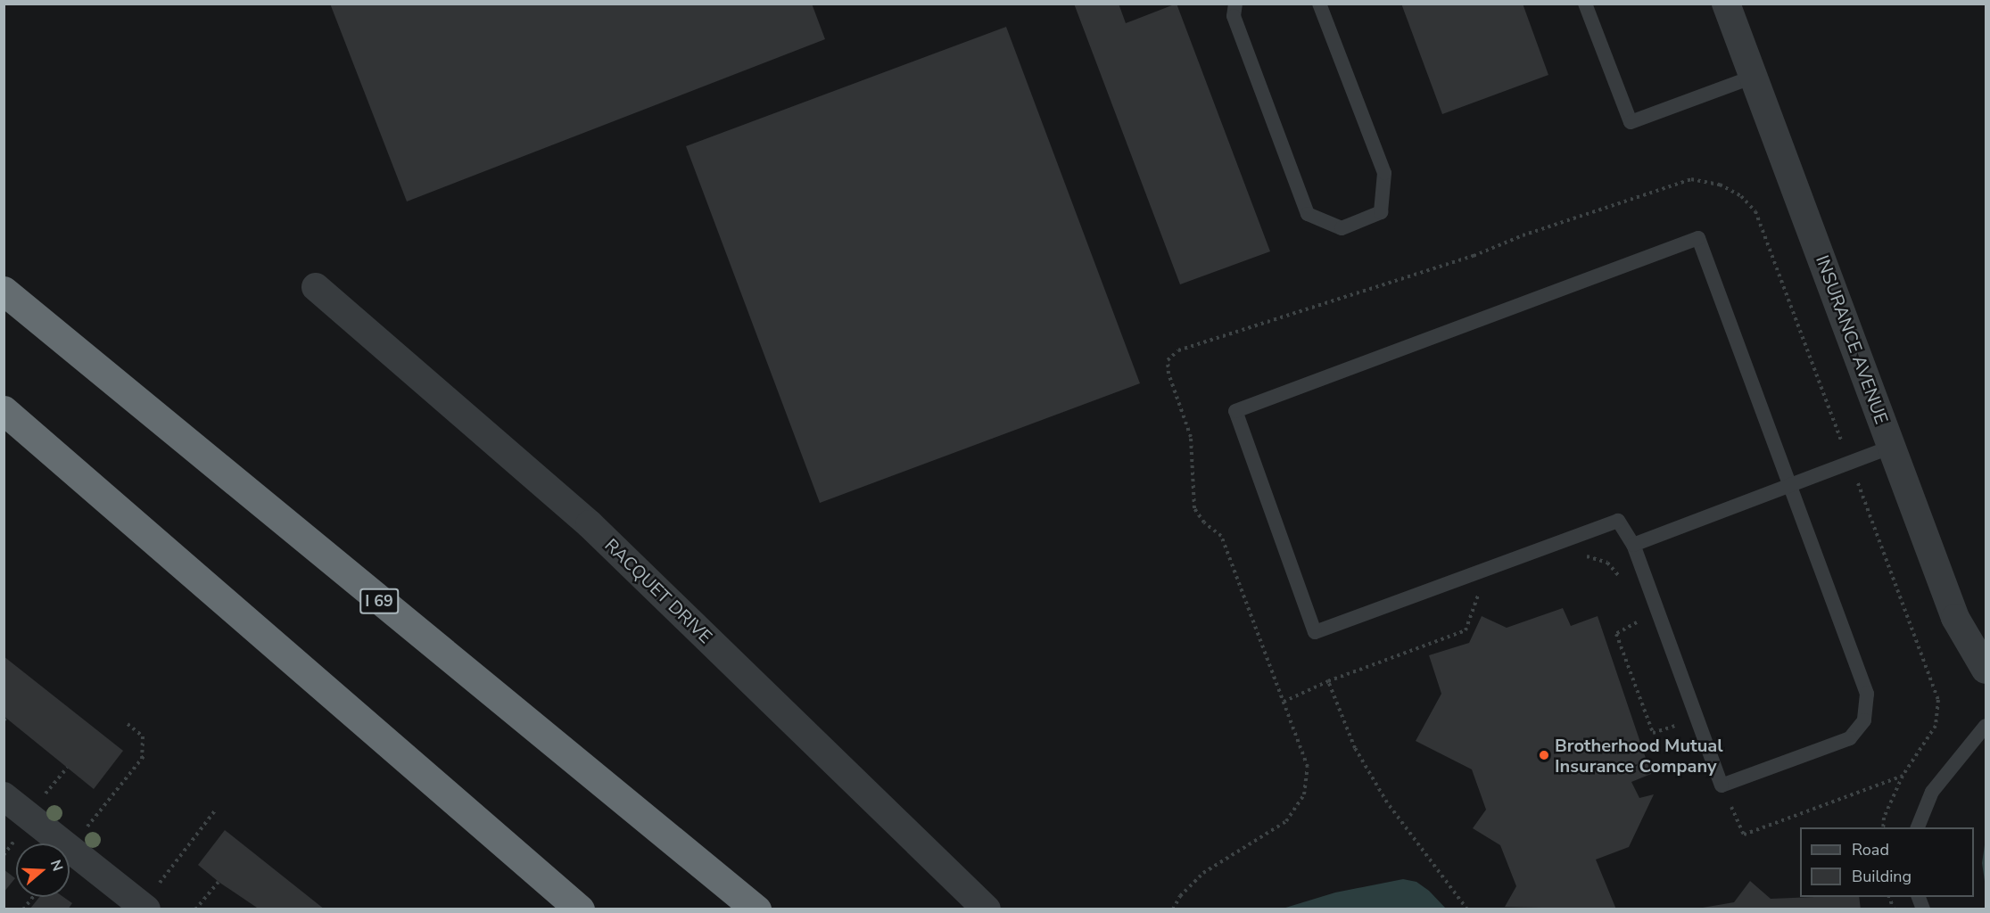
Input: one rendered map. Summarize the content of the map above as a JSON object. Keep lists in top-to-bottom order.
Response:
{
  "streets": {
    "highway": ["I 69"],
    "street": ["INSURANCE AVENUE", "RACQUET DRIVE"]
  },
  "places": ["Brotherhood Mutual Insurance Company"],
  "legend": ["Road", "Building"],
  "north": "right"
}
